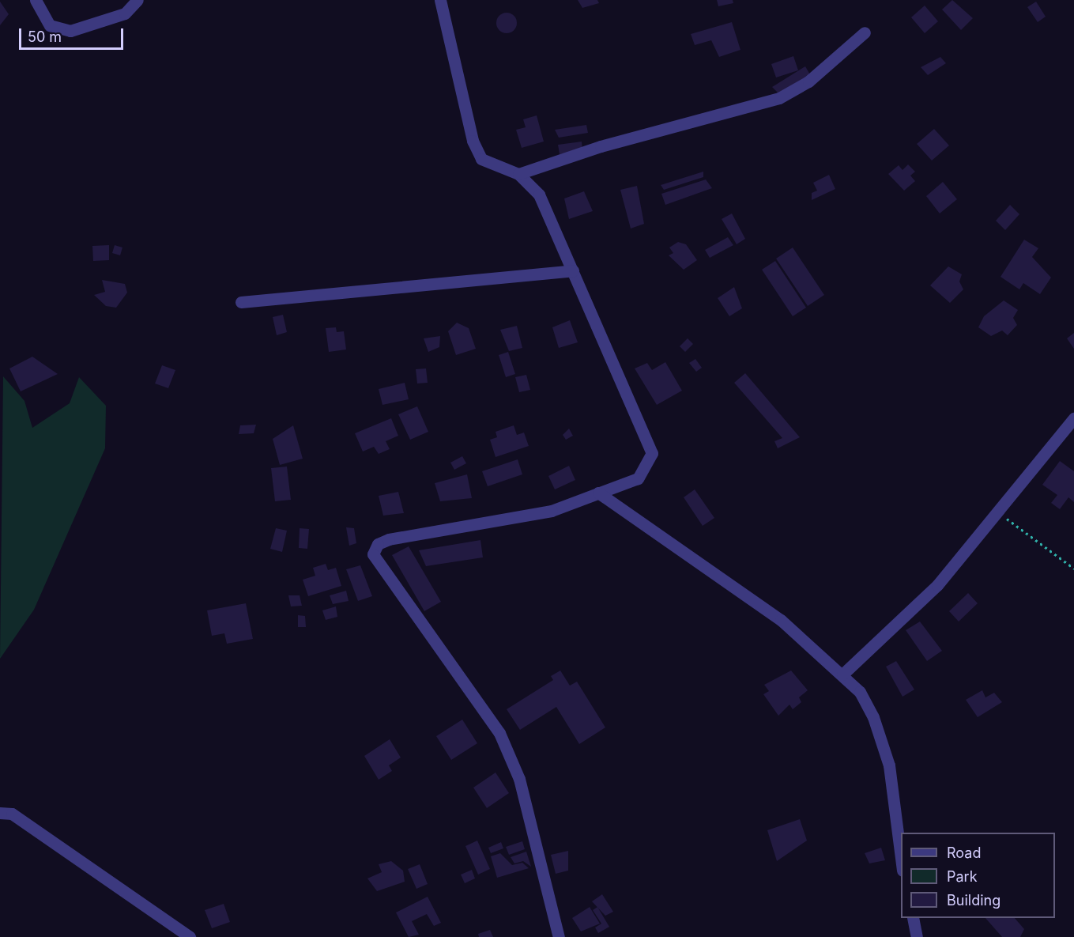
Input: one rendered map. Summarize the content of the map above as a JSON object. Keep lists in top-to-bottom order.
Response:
{
  "legend": ["Road", "Park", "Building"],
  "scale_bar": "50 m"
}
